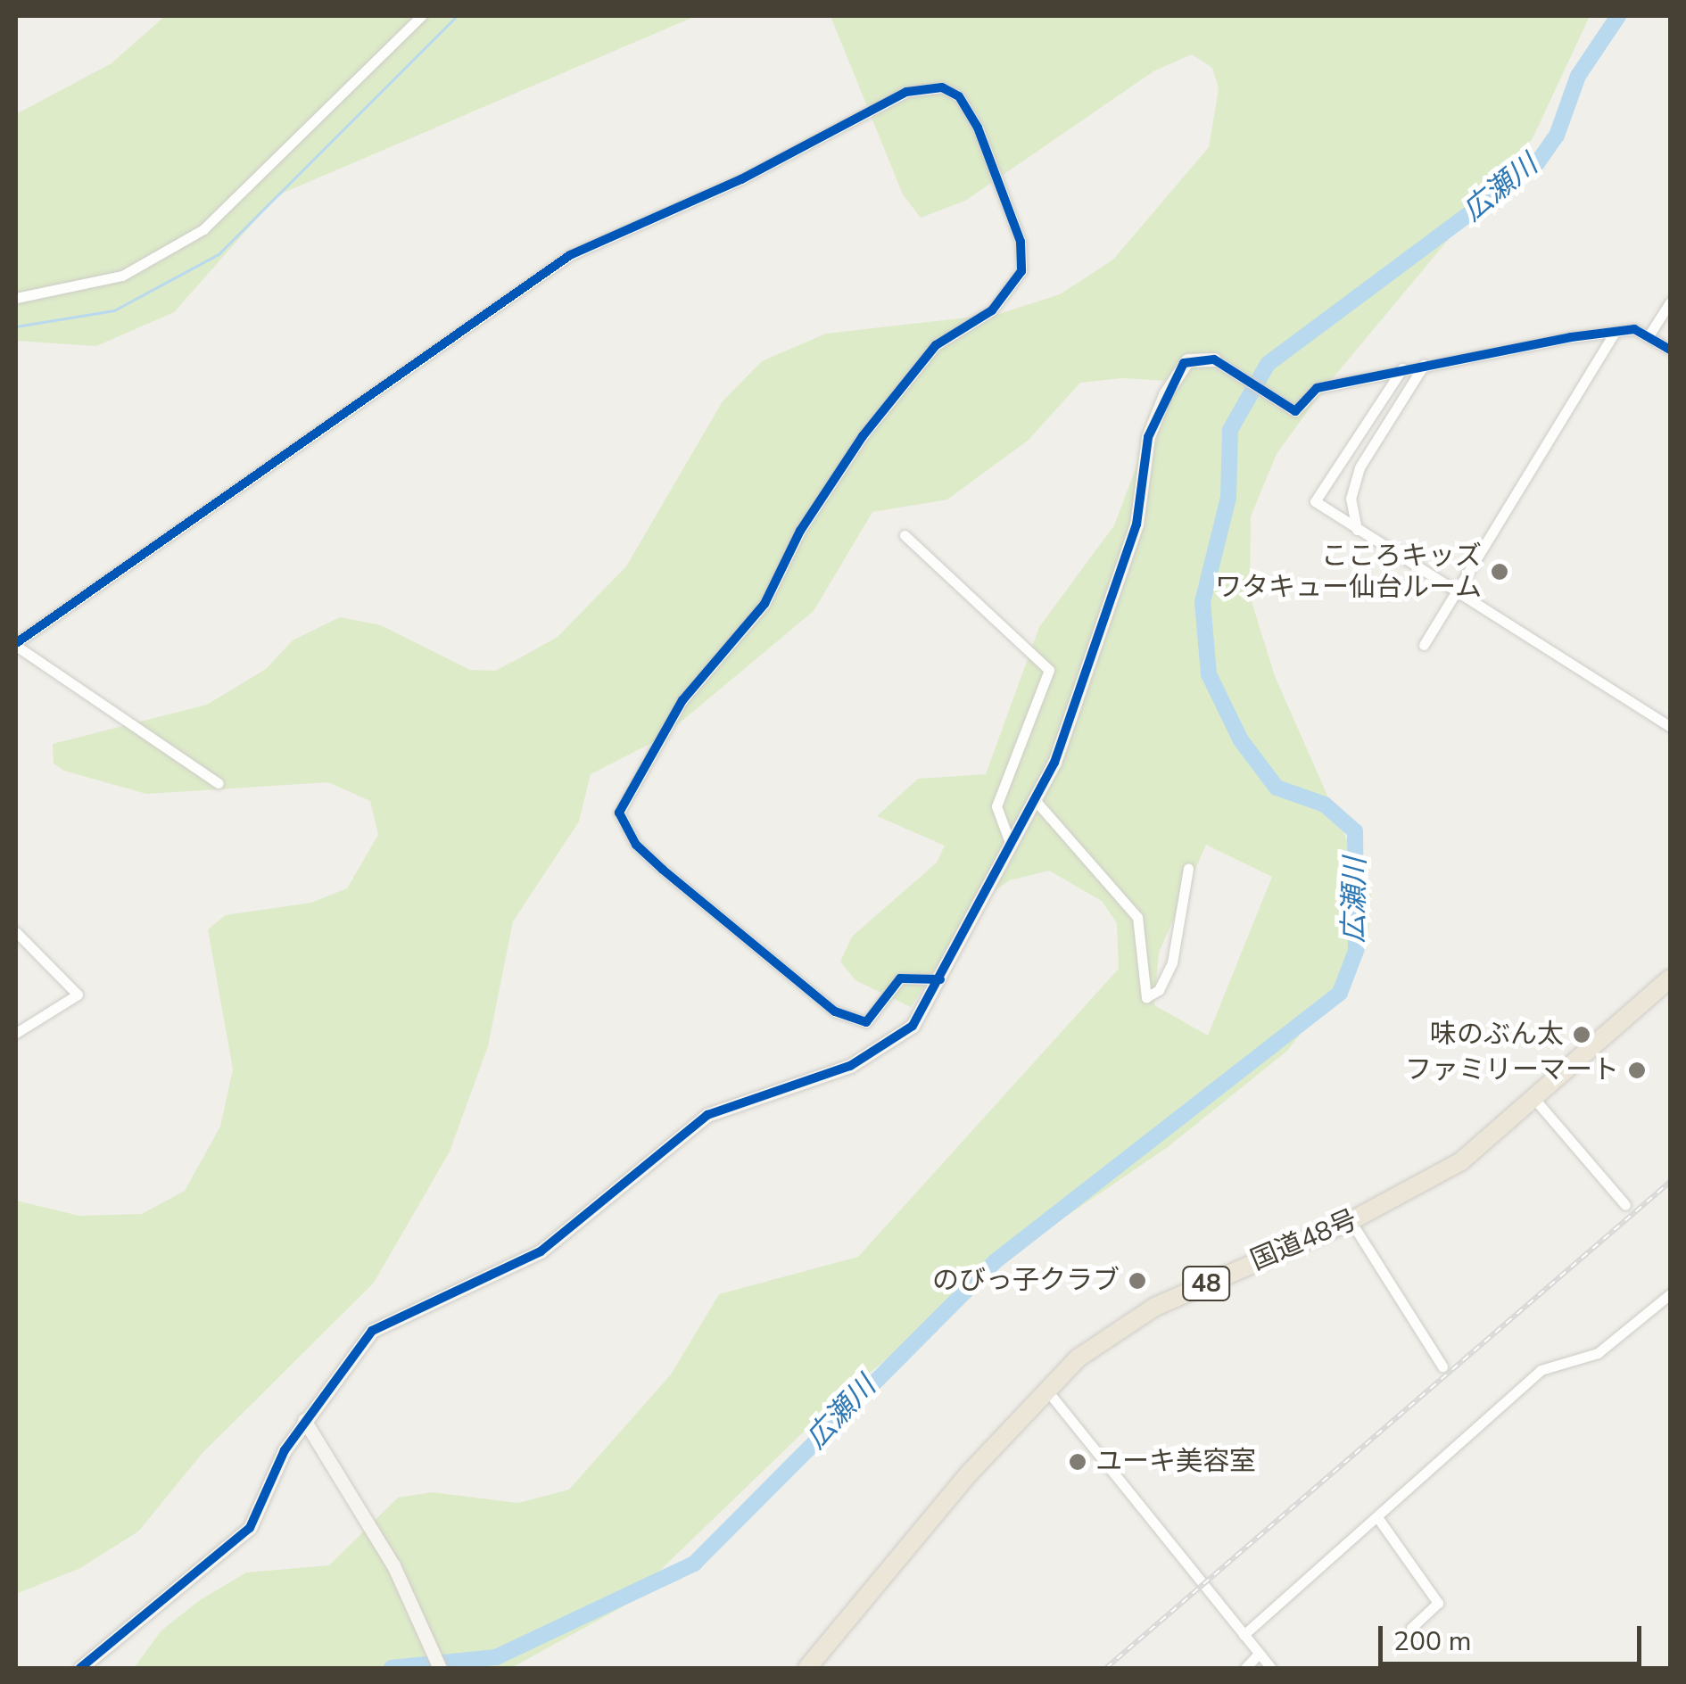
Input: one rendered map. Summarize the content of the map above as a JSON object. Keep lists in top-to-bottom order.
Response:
{
  "streets": {
    "highway": ["国道48号", "48"]
  },
  "water": ["広瀬川"],
  "places": [
    "こころキッズ ワタキュー仙台ルーム",
    "味のぶん太",
    "ファミリーマート",
    "のびっ子クラブ",
    "ユーキ美容室"
  ],
  "scale_bar": "200 m"
}
